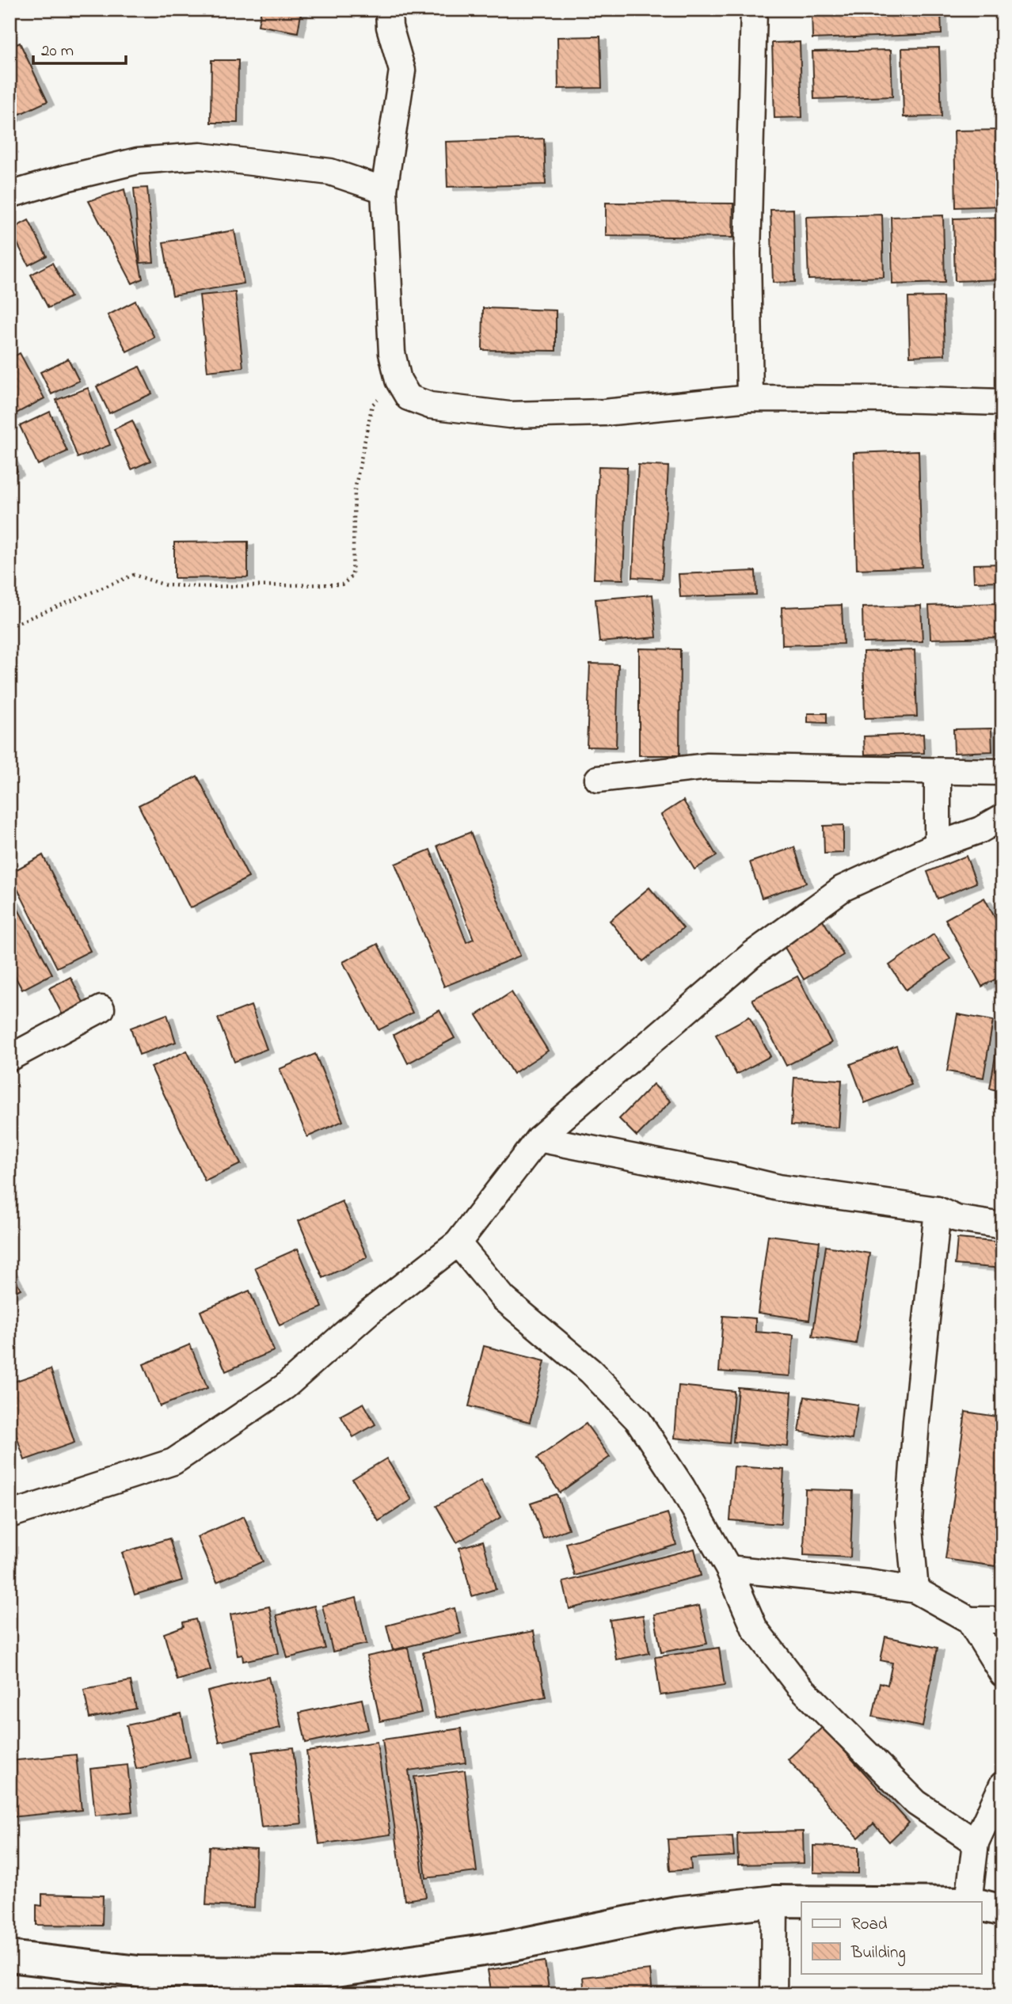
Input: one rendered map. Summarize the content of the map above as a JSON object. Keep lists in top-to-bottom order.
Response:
{
  "legend": ["Road", "Building"],
  "scale_bar": "20 m"
}
